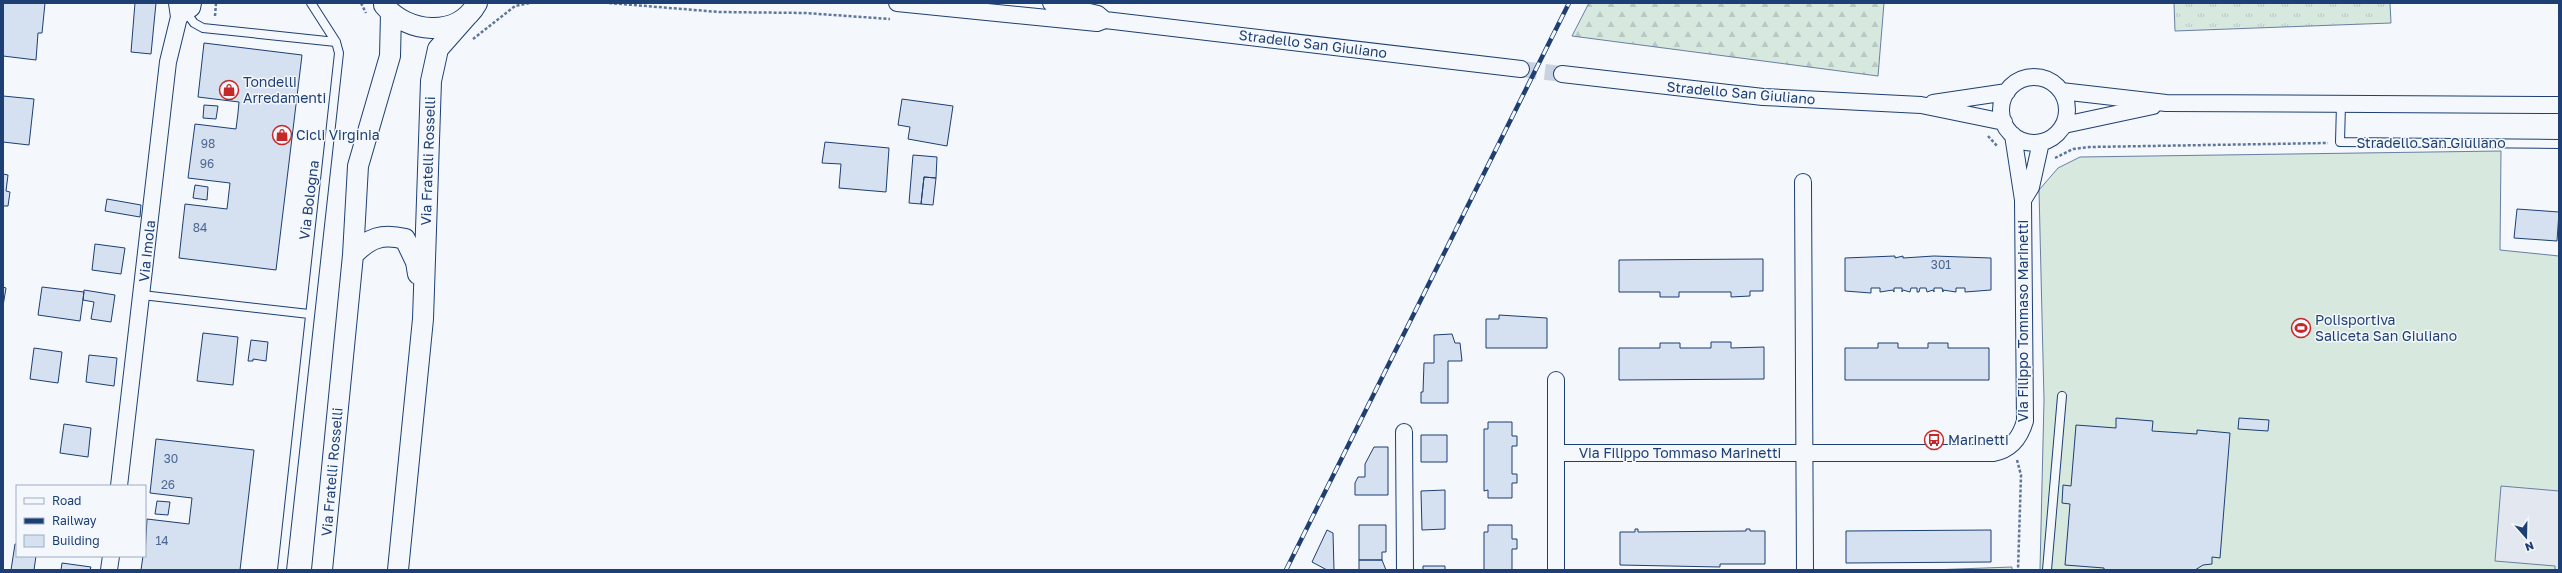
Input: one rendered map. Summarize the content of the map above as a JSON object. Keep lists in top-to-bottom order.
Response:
{
  "streets": {
    "street": [
      "Stradello San Giuliano",
      "Via Fratelli Rosselli",
      "Via Imola",
      "Via Filippo Tommaso Marinetti"
    ],
    "lane": ["Via Bologna"]
  },
  "crossings": [
    ["Stradello San Giuliano", "Via Filippo Tommaso Marinetti"]
  ],
  "places": {
    "shop": ["Tondelli Arredamenti", "Cicli Virginia"],
    "sports": ["Polisportiva Saliceta San Giuliano"],
    "bus stop": ["Marinetti"]
  },
  "house_numbers": [
    "98",
    "96",
    "84",
    "301",
    "30",
    "26",
    "14"
  ],
  "legend": ["Road", "Railway", "Building"],
  "north": "bottom"
}
